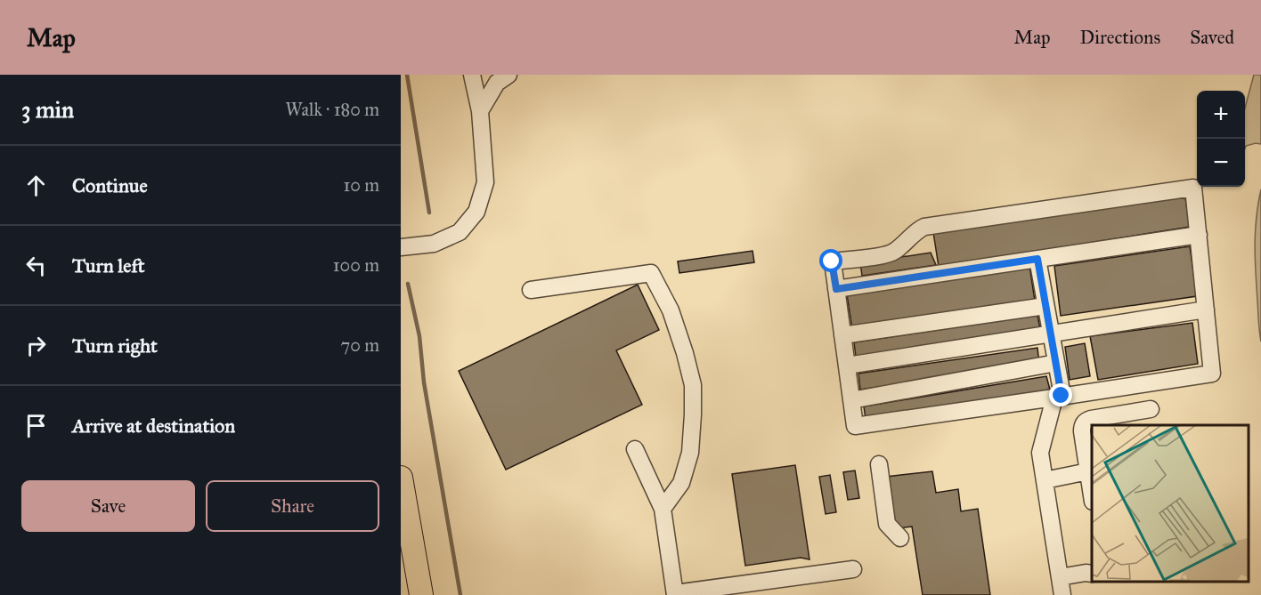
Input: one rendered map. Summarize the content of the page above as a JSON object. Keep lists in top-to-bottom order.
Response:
{
  "page": {
    "header": "Map",
    "nav": ["Map", "Directions", "Saved"],
    "heading": ["3 min", "Walk · 180 m"],
    "map_buttons": ["+", "−"],
    "list": [
      ["Continue", "10 m"],
      ["Turn left", "100 m"],
      ["Turn right", "70 m"],
      "Arrive at destination"
    ],
    "buttons": ["Save", "Share"]
  }
}
